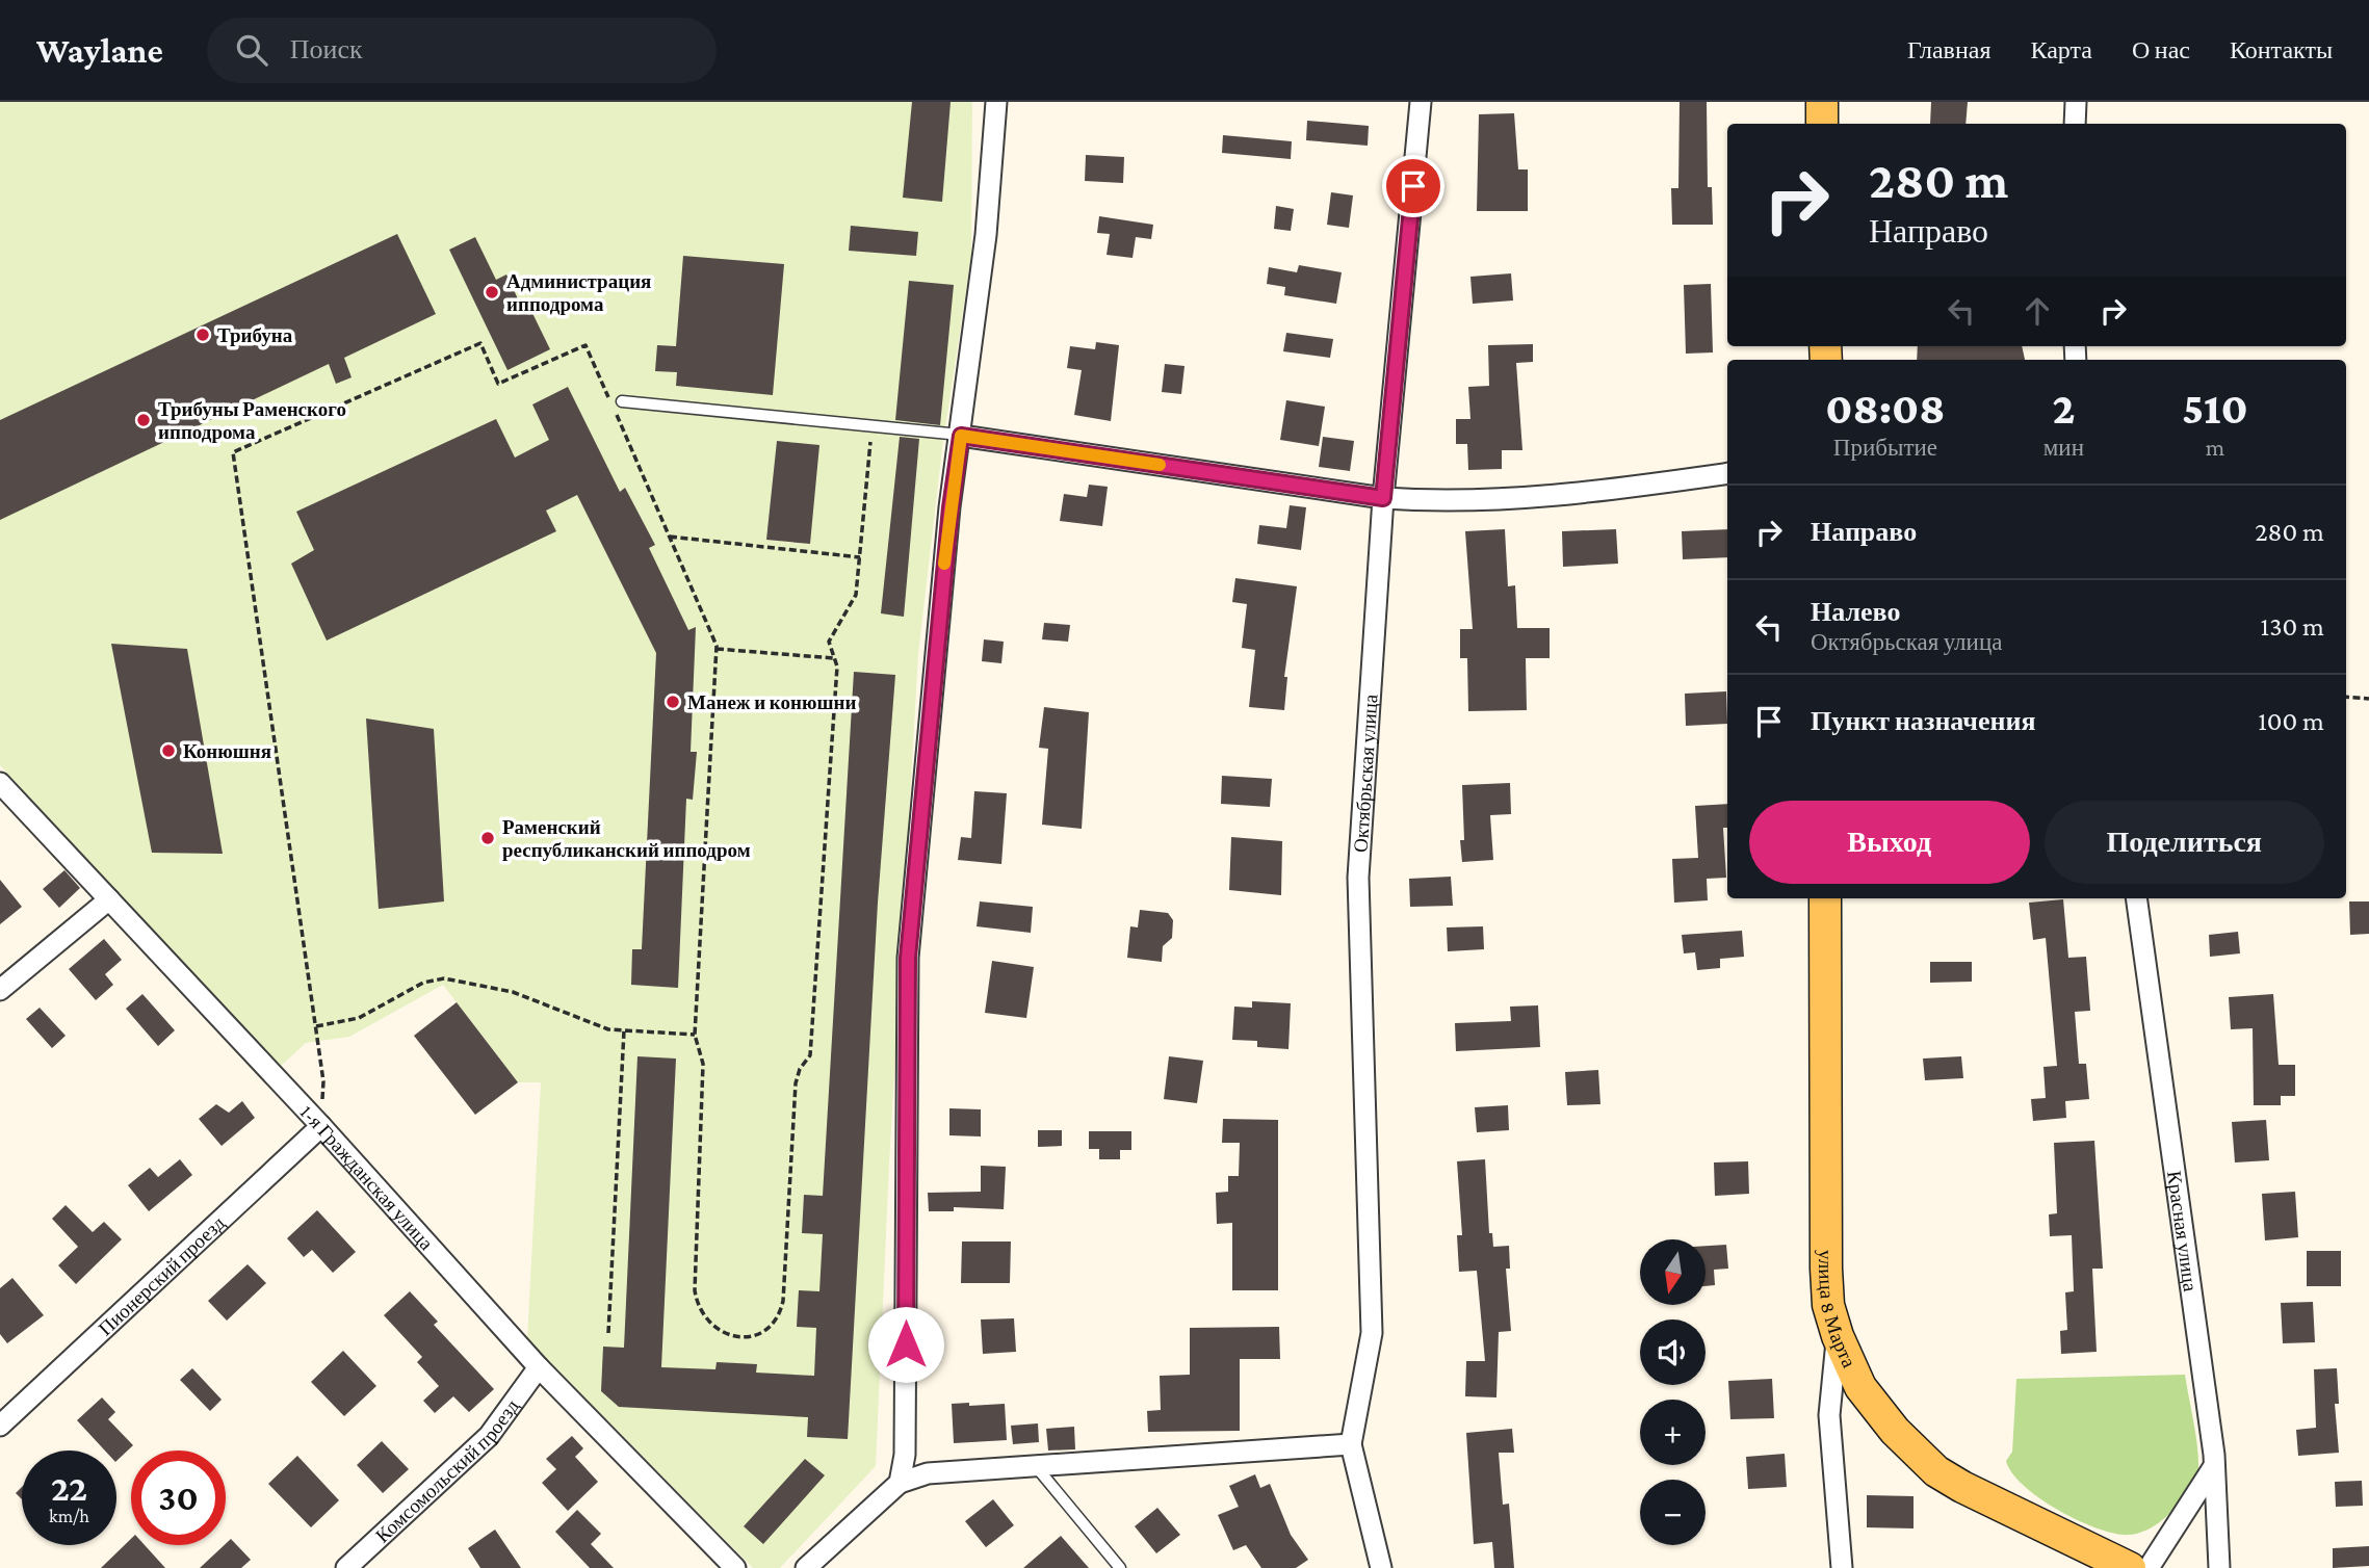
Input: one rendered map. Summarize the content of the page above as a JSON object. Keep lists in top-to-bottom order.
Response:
{
  "streets": {
    "main road": ["улица 8 Марта"],
    "street": [
      "Октябрьская улица",
      "1-я Гражданская улица",
      "Красная улица",
      "Пионерский проезд",
      "Комсомольский проезд"
    ]
  },
  "crossings": [
    ["1-я Гражданская улица", "Пионерский проезд"],
    ["1-я Гражданская улица", "Комсомольский проезд"]
  ],
  "places": [
    "Администрация ипподрома",
    "Трибуна",
    "Трибуны Раменского ипподрома",
    "Манеж и конюшни",
    "Конюшня",
    "Раменский республиканский ипподром"
  ],
  "north": "bottom",
  "page": {
    "header": "Waylane",
    "search": "Поиск",
    "nav": [
      "Главная",
      "Карта",
      "О нас",
      "Контакты"
    ],
    "turn": ["280 m", "Направо"],
    "eta": [
      "08:08",
      "Прибытие",
      "2",
      "мин",
      "510",
      "m"
    ],
    "list": [
      {
        "name": "Направо",
        "value": "280 m"
      },
      {
        "name": "Налево",
        "note": "Октябрьская улица",
        "value": "130 m"
      },
      {
        "name": "Пункт назначения",
        "value": "100 m"
      }
    ],
    "buttons": ["Выход", "Поделиться"],
    "map_buttons": ["+", "−"],
    "speed": "22 km/h",
    "limit": "30"
  }
}
